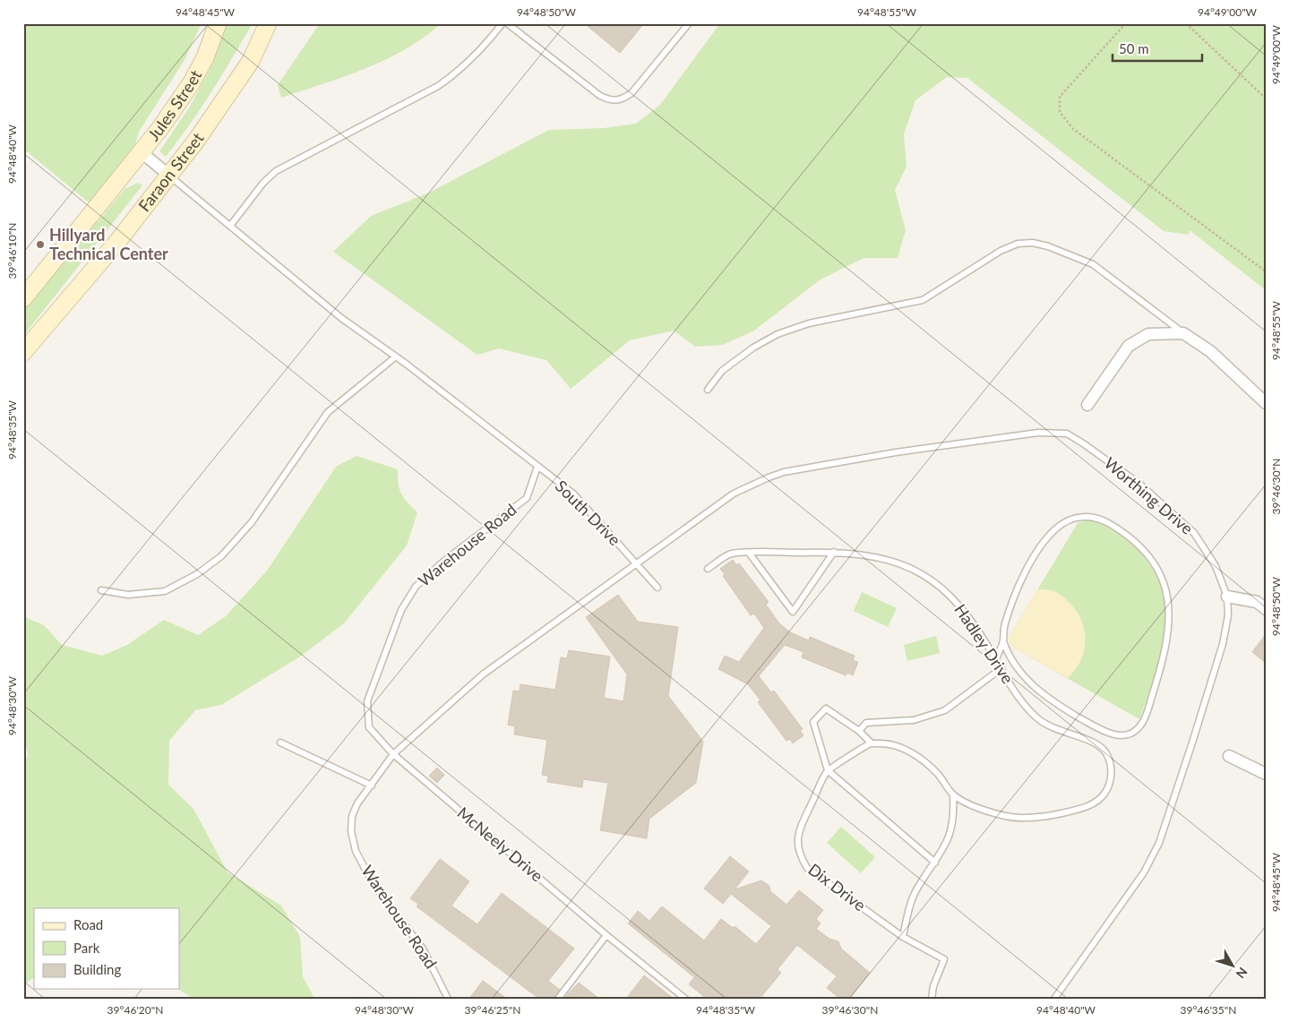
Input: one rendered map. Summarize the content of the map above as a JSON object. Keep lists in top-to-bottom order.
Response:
{
  "streets": {
    "main road": ["Jules Street", "Faraon Street"],
    "lane": [
      "Worthing Drive",
      "South Drive",
      "Warehouse Road",
      "Hadley Drive",
      "McNeely Drive",
      "Dix Drive"
    ]
  },
  "crossings": [
    ["Jules Street", "Faraon Street"],
    ["Jules Street", "South Drive"],
    ["Faraon Street", "South Drive"],
    ["Worthing Drive", "South Drive"],
    ["South Drive", "Warehouse Road"],
    ["Warehouse Road", "McNeely Drive"]
  ],
  "places": ["Hillyard Technical Center"],
  "legend": ["Road", "Park", "Building"],
  "scale_bar": "50 m",
  "north": "bottom right",
  "coordinates": [
    "94°48'45\"W",
    "94°48'50\"W",
    "94°48'55\"W",
    "94°49'00\"W",
    "94°48'40\"W",
    "39°46'10\"N",
    "94°48'35\"W",
    "39°46'30\"N",
    "94°48'30\"W",
    "39°46'20\"N",
    "39°46'25\"N",
    "39°46'35\"N"
  ]
}
